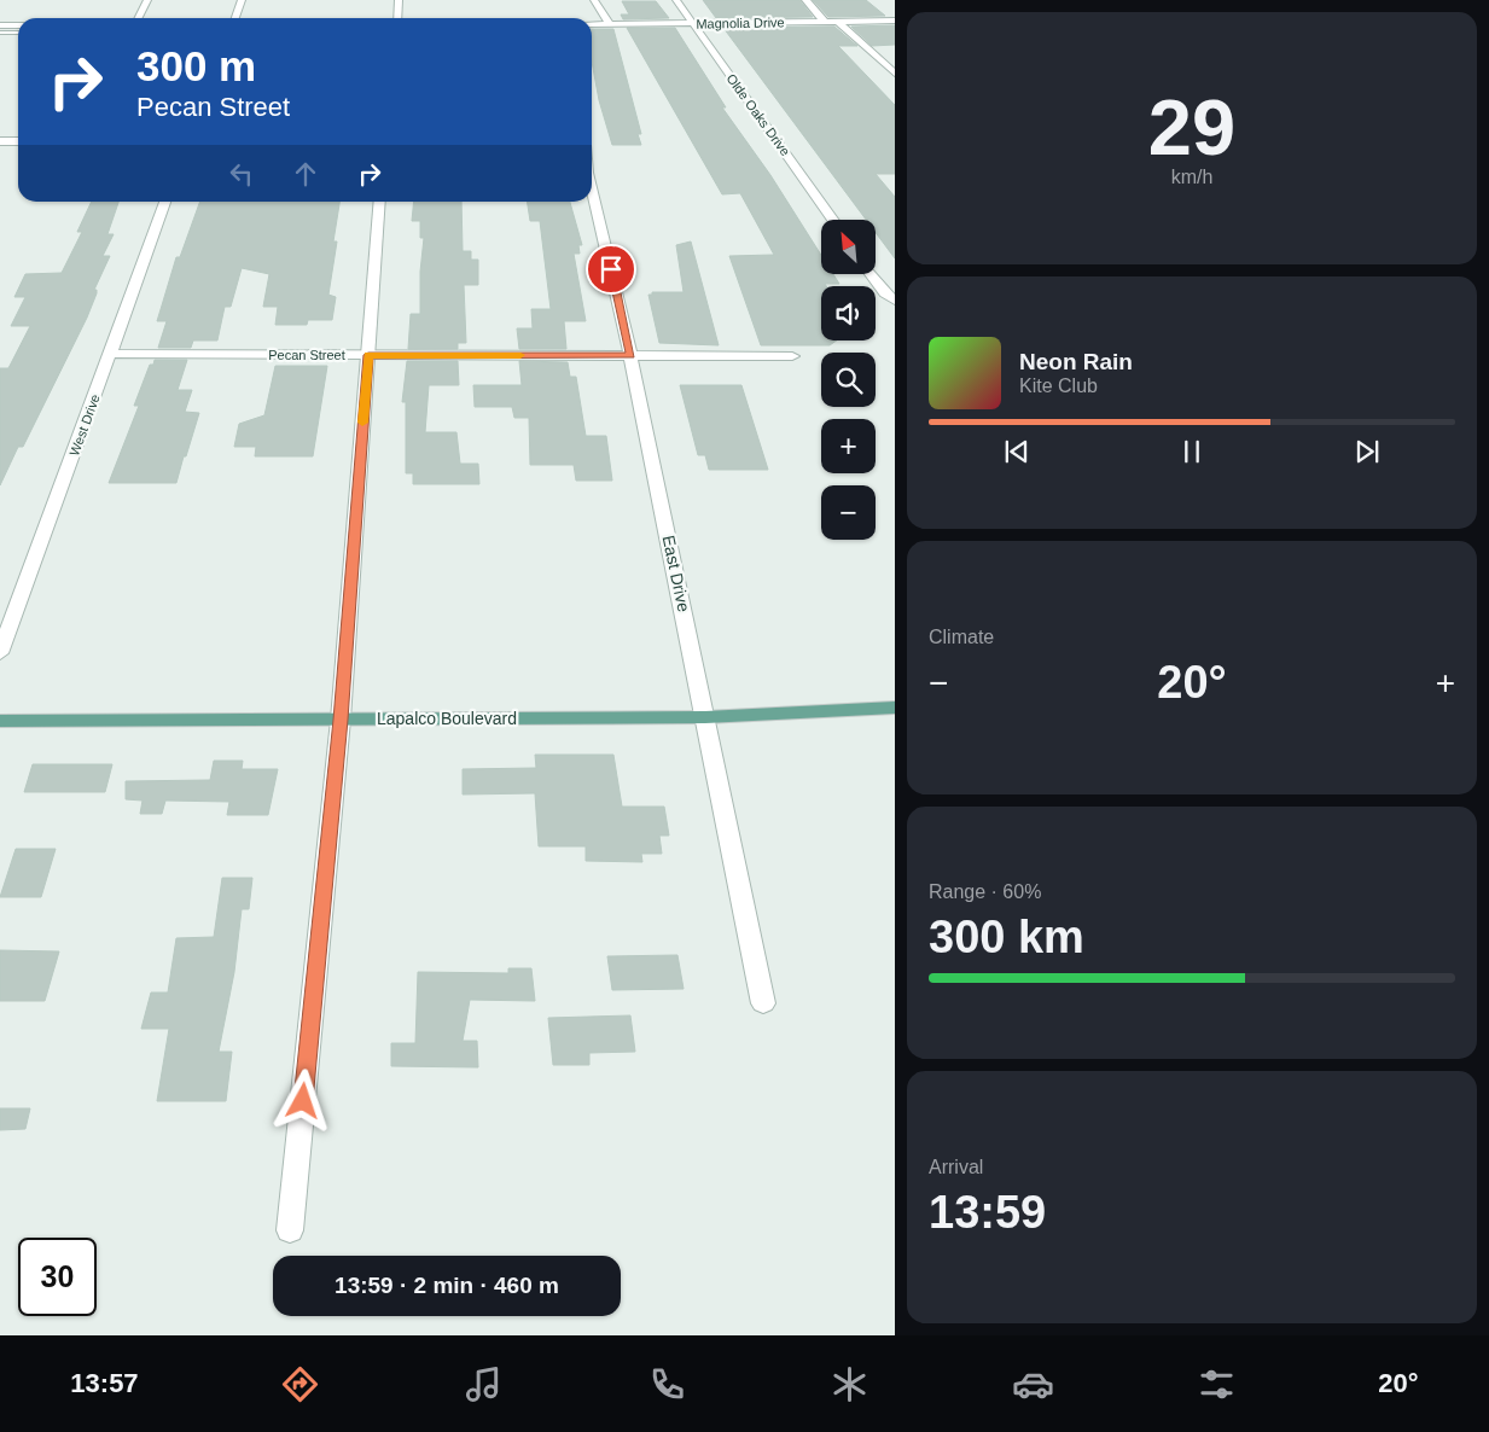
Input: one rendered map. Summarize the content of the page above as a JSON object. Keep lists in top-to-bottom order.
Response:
{
  "streets": {
    "main road": ["Lapalco Boulevard"],
    "street": [
      "Magnolia Drive",
      "Olde Oaks Drive",
      "Pecan Street",
      "West Drive",
      "East Drive"
    ]
  },
  "crossings": [
    ["Magnolia Drive", "Olde Oaks Drive"],
    ["Pecan Street", "West Drive"],
    ["Pecan Street", "East Drive"],
    ["East Drive", "Lapalco Boulevard"]
  ],
  "north": "top left",
  "page": {
    "tile": [
      ["29", "km/h"],
      "Climate",
      ["Range · 60%", "300 km"],
      ["Arrival", "13:59"]
    ],
    "turn": ["300 m", "Pecan Street"],
    "map_buttons": ["+", "−"],
    "song": ["Neon Rain", "Kite Club"],
    "heat": ["−", "20°", "+"],
    "limit": "30",
    "trip": "13:59 · 2 min · 460 m",
    "tabs": ["13:57", "20°"]
  }
}
